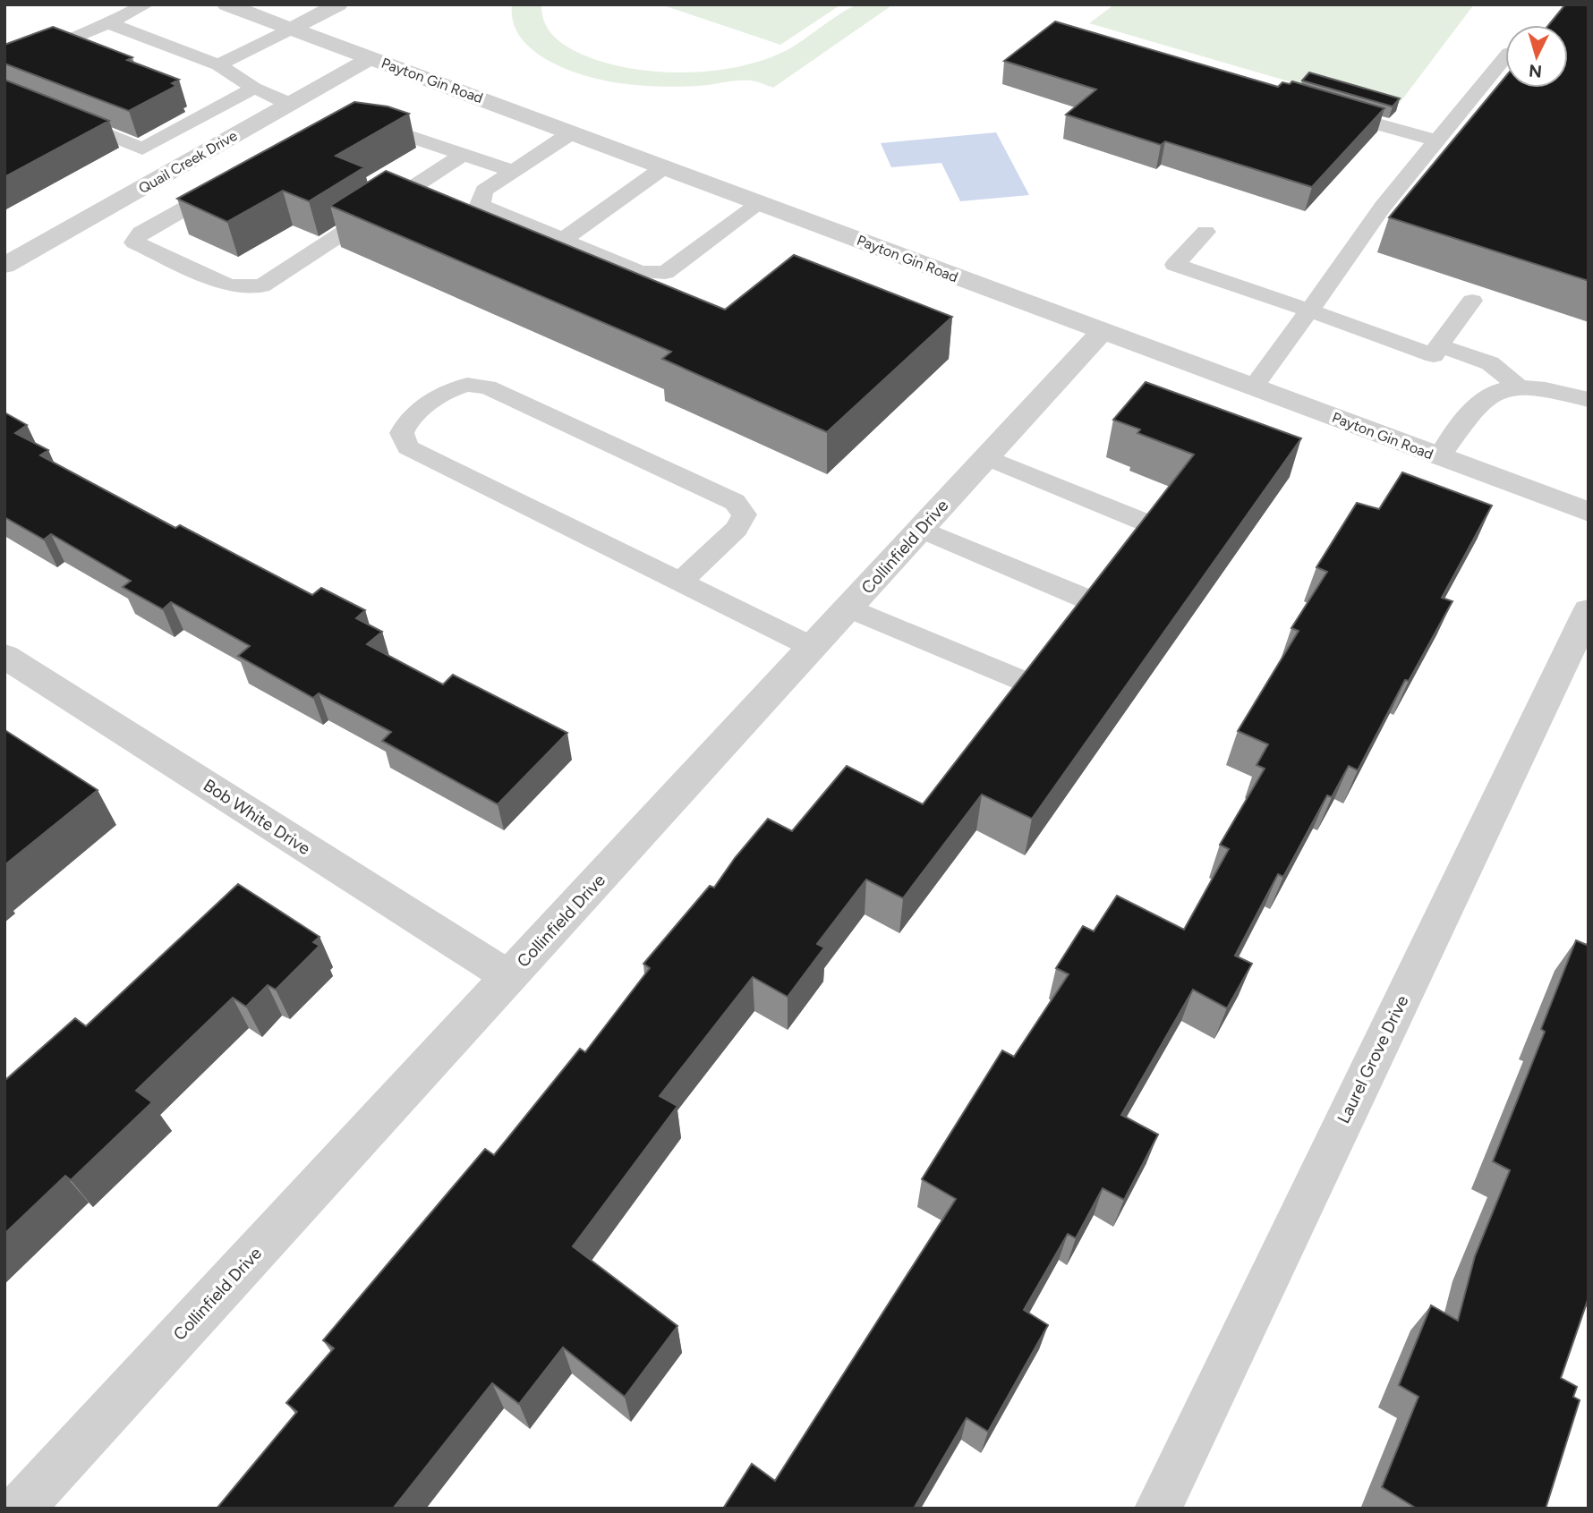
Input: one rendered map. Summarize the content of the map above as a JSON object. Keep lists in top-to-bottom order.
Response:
{
  "streets": {
    "street": [
      "Payton Gin Road",
      "Quail Creek Drive",
      "Collinfield Drive",
      "Bob White Drive",
      "Laurel Grove Drive"
    ]
  },
  "crossings": [
    ["Payton Gin Road", "Quail Creek Drive"],
    ["Payton Gin Road", "Collinfield Drive"],
    ["Collinfield Drive", "Bob White Drive"]
  ],
  "north": "bottom"
}
